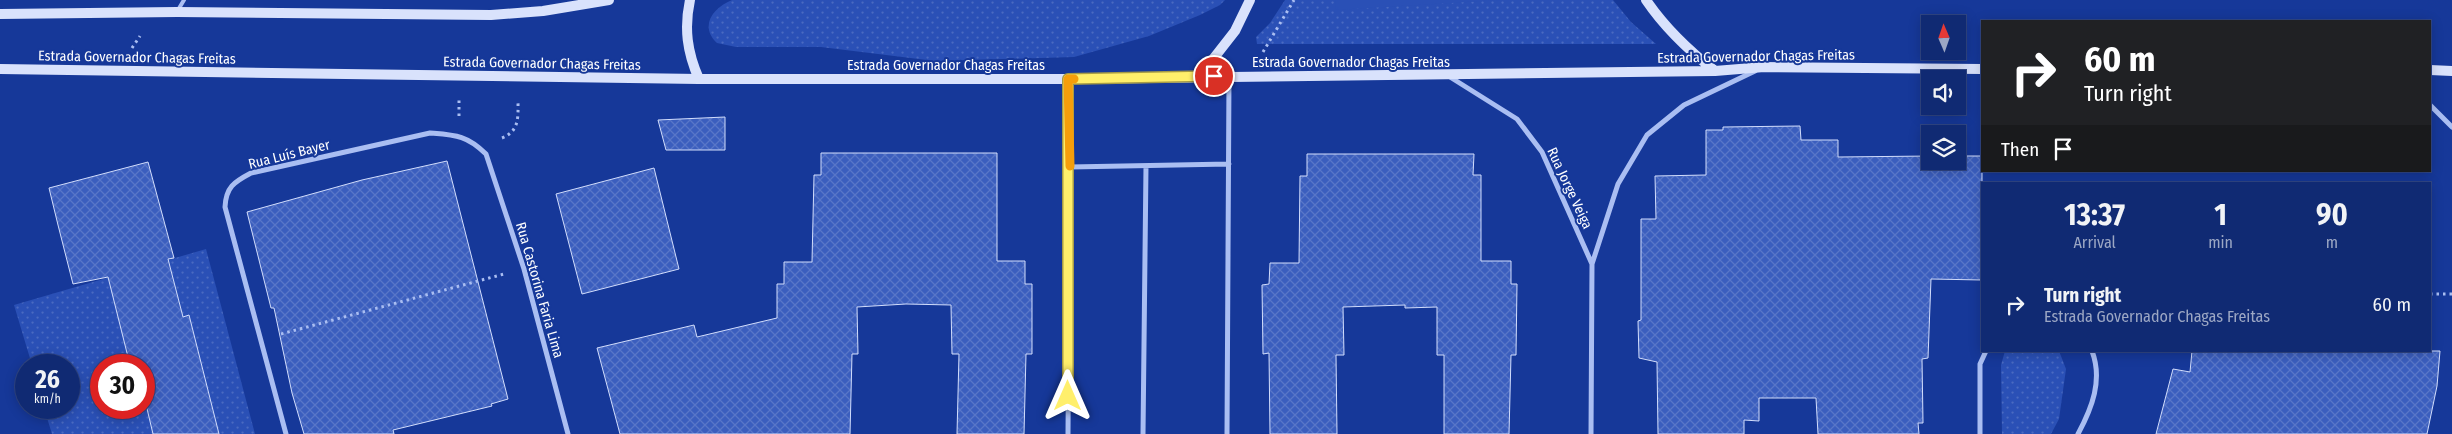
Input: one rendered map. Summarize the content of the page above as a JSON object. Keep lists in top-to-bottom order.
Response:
{
  "streets": {
    "main road": ["Estrada Governador Chagas Freitas"],
    "street": ["Rua Luís Bayer", "Rua Jorge Veiga", "Rua Castorina Faria Lima"]
  },
  "crossings": [
    ["Estrada Governador Chagas Freitas", "Rua Jorge Veiga"],
    ["Rua Luís Bayer", "Rua Castorina Faria Lima"]
  ],
  "north": "top",
  "page": {
    "turn": ["60 m", "Turn right"],
    "then": "Then",
    "eta": [
      "13:37",
      "Arrival",
      "1",
      "min",
      "90",
      "m"
    ],
    "list": [
      {
        "name": "Turn right",
        "note": "Estrada Governador Chagas Freitas",
        "value": "60 m"
      }
    ],
    "speed": "26 km/h",
    "limit": "30"
  }
}
